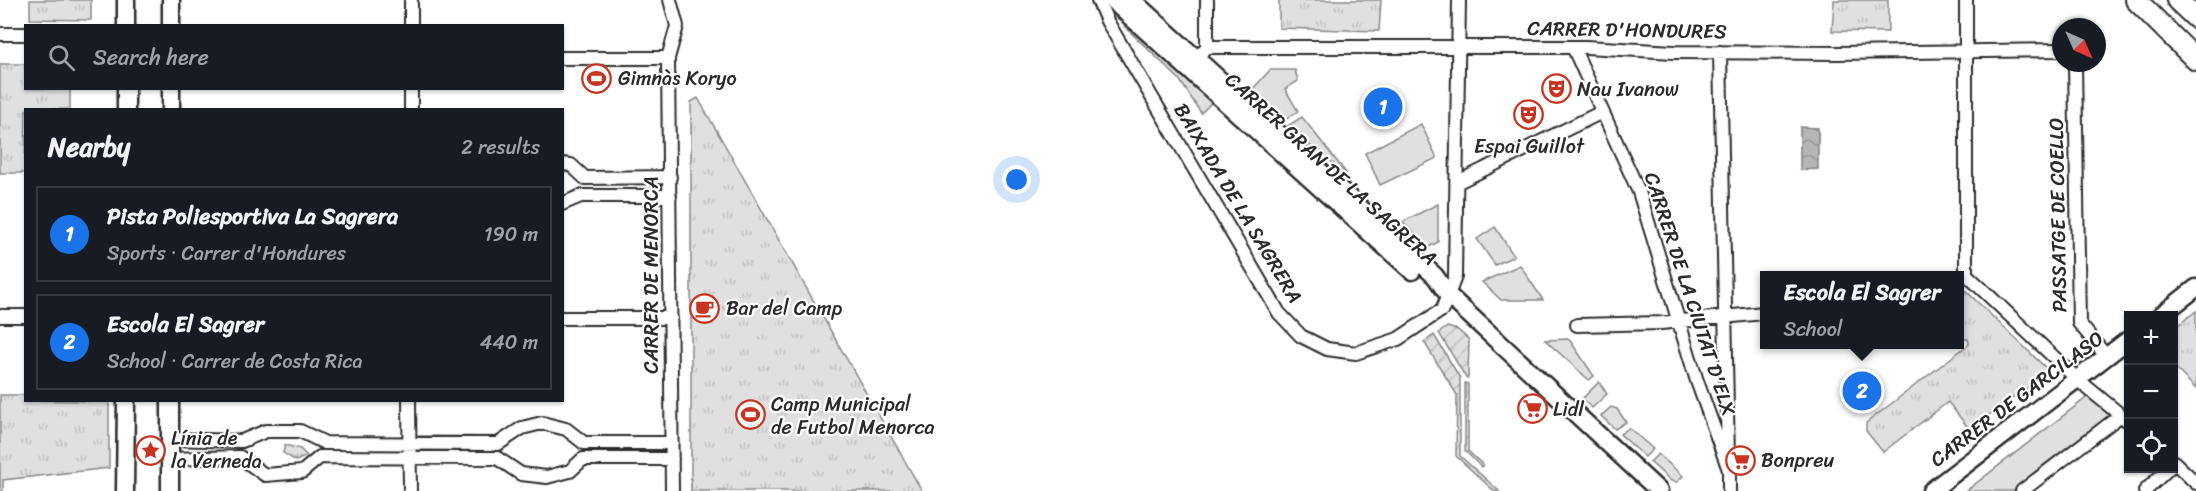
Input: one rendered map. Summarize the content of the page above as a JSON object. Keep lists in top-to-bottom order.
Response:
{
  "streets": {
    "street": [
      "CARRER D'HONDURES",
      "CARRER GRAN DE LA SAGRERA",
      "BAIXADA DE LA SAGRERA",
      "PASSATGE DE COELLO",
      "CARRER DE MENORCA",
      "CARRER DE LA CIUTAT D'ELX",
      "CARRER DE GARCILASO"
    ]
  },
  "crossings": [
    ["CARRER D'HONDURES", "CARRER GRAN DE LA SAGRERA"],
    ["CARRER D'HONDURES", "CARRER DE LA CIUTAT D'ELX"],
    ["CARRER GRAN DE LA SAGRERA", "BAIXADA DE LA SAGRERA"],
    ["PASSATGE DE COELLO", "CARRER DE GARCILASO"]
  ],
  "places": {
    "sports": ["Gimnàs Koryo", "Camp Municipal de Futbol Menorca"],
    "theatre": ["Nau Ivanow", "Espai Guillot"],
    "cafe": ["Bar del Camp"],
    "supermarket": ["Lidl", "Bonpreu"],
    "place": ["Línia de la Verneda"]
  },
  "north": "bottom right",
  "page": {
    "search": "Search here",
    "pins": ["1", "2"],
    "heading": ["Nearby", "2 results"],
    "list": [
      {
        "mark": "1",
        "name": "Pista Poliesportiva La Sagrera",
        "note": "Sports · Carrer d'Hondures",
        "value": "190 m"
      },
      {
        "mark": "2",
        "name": "Escola El Sagrer",
        "note": "School · Carrer de Costa Rica",
        "value": "440 m"
      }
    ],
    "popup": ["Escola El Sagrer", "School"],
    "map_buttons": ["+", "−"]
  }
}
